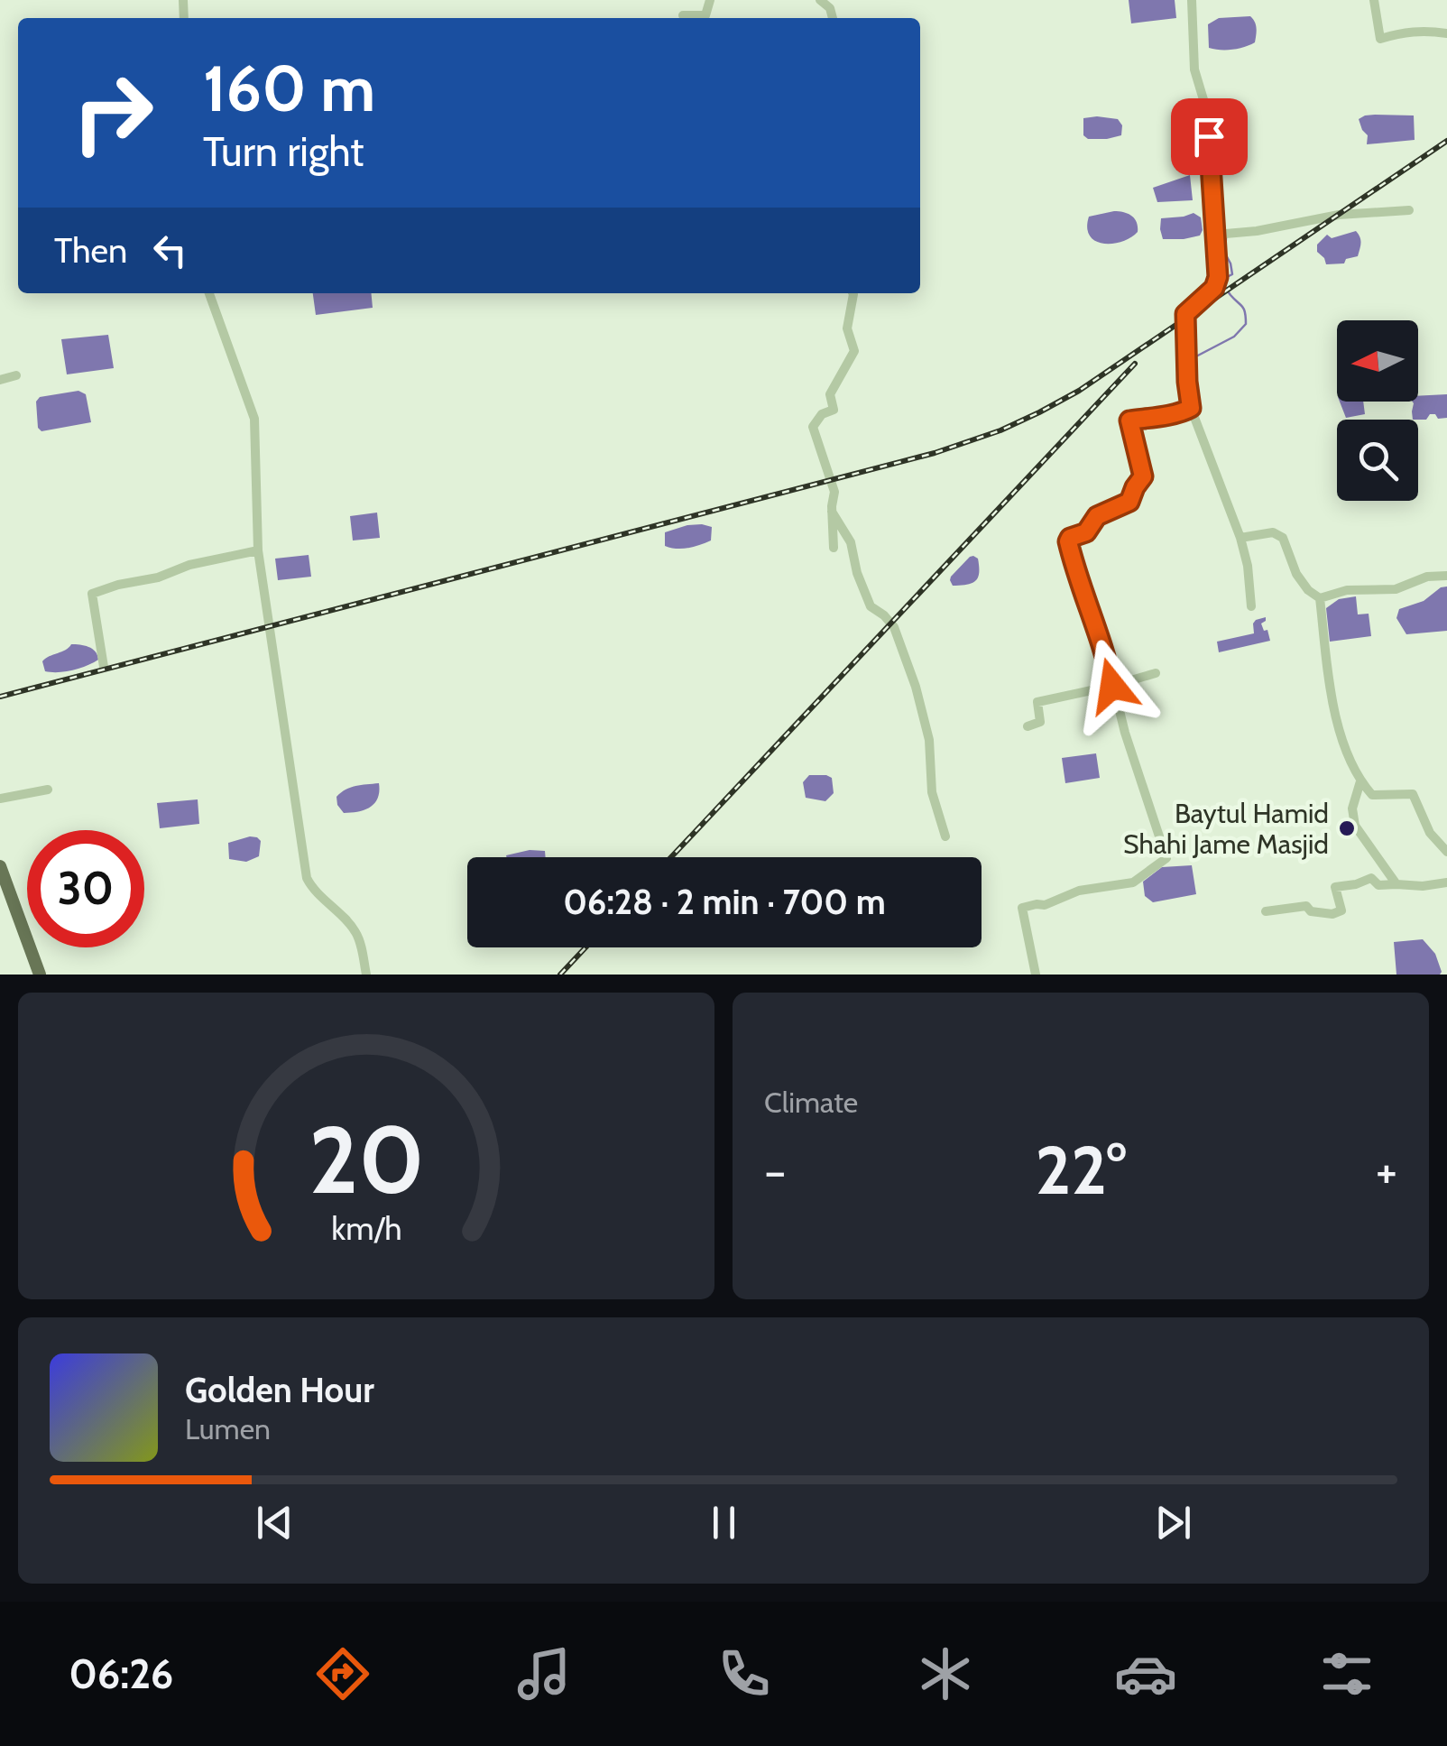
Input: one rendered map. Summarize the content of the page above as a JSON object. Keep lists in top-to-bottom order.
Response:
{
  "places": ["Baytul Hamid Shahi Jame Masjid"],
  "north": "left",
  "page": {
    "turn": ["160 m", "Turn right"],
    "then": "Then",
    "limit": "30",
    "trip": "06:28 · 2 min · 700 m",
    "tile": "Climate",
    "heat": ["−", "22°", "+"],
    "song": ["Golden Hour", "Lumen"],
    "tabs": "06:26",
    "gauge": ["20", "km/h"]
  }
}
